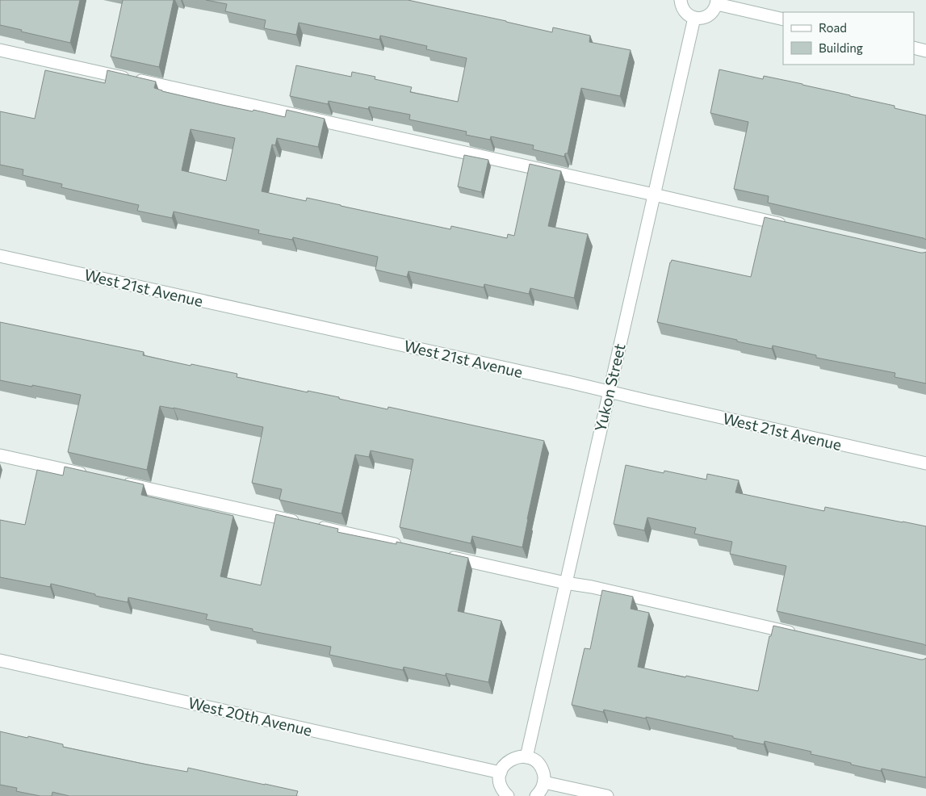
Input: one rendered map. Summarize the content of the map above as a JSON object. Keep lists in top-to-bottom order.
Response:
{
  "streets": {
    "street": ["West 21st Avenue", "Yukon Street", "West 20th Avenue"]
  },
  "crossings": [
    ["West 21st Avenue", "Yukon Street"]
  ],
  "legend": ["Road", "Building"]
}
